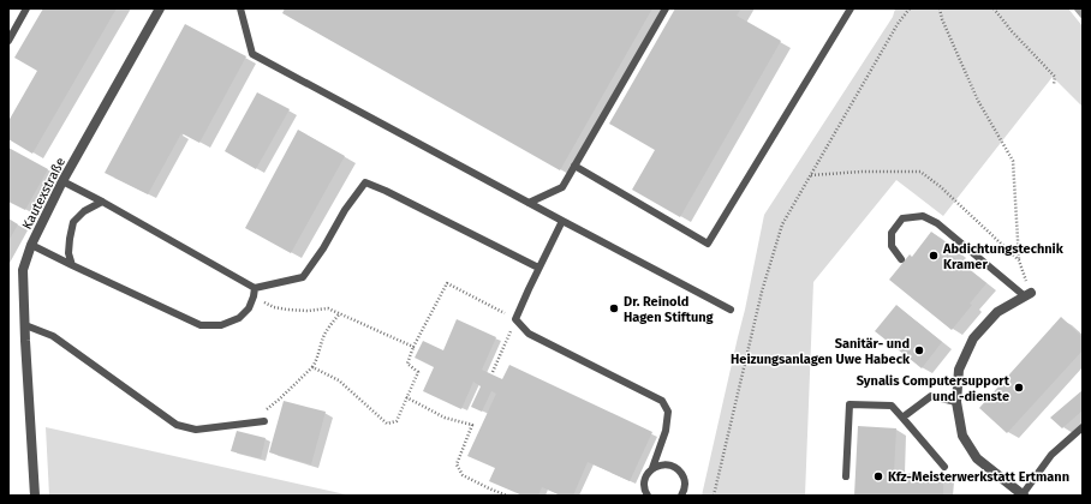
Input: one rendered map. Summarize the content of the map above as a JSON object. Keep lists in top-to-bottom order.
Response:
{
  "streets": {
    "street": ["Kautexstraße"]
  },
  "places": [
    "Abdichtungstechnik Kramer",
    "Dr. Reinold Hagen Stiftung",
    "Sanitär- und Heizungsanlagen Uwe Habeck",
    "Synalis Computersupport und -dienste",
    "Kfz-Meisterwerkstatt Ertmann"
  ]
}
